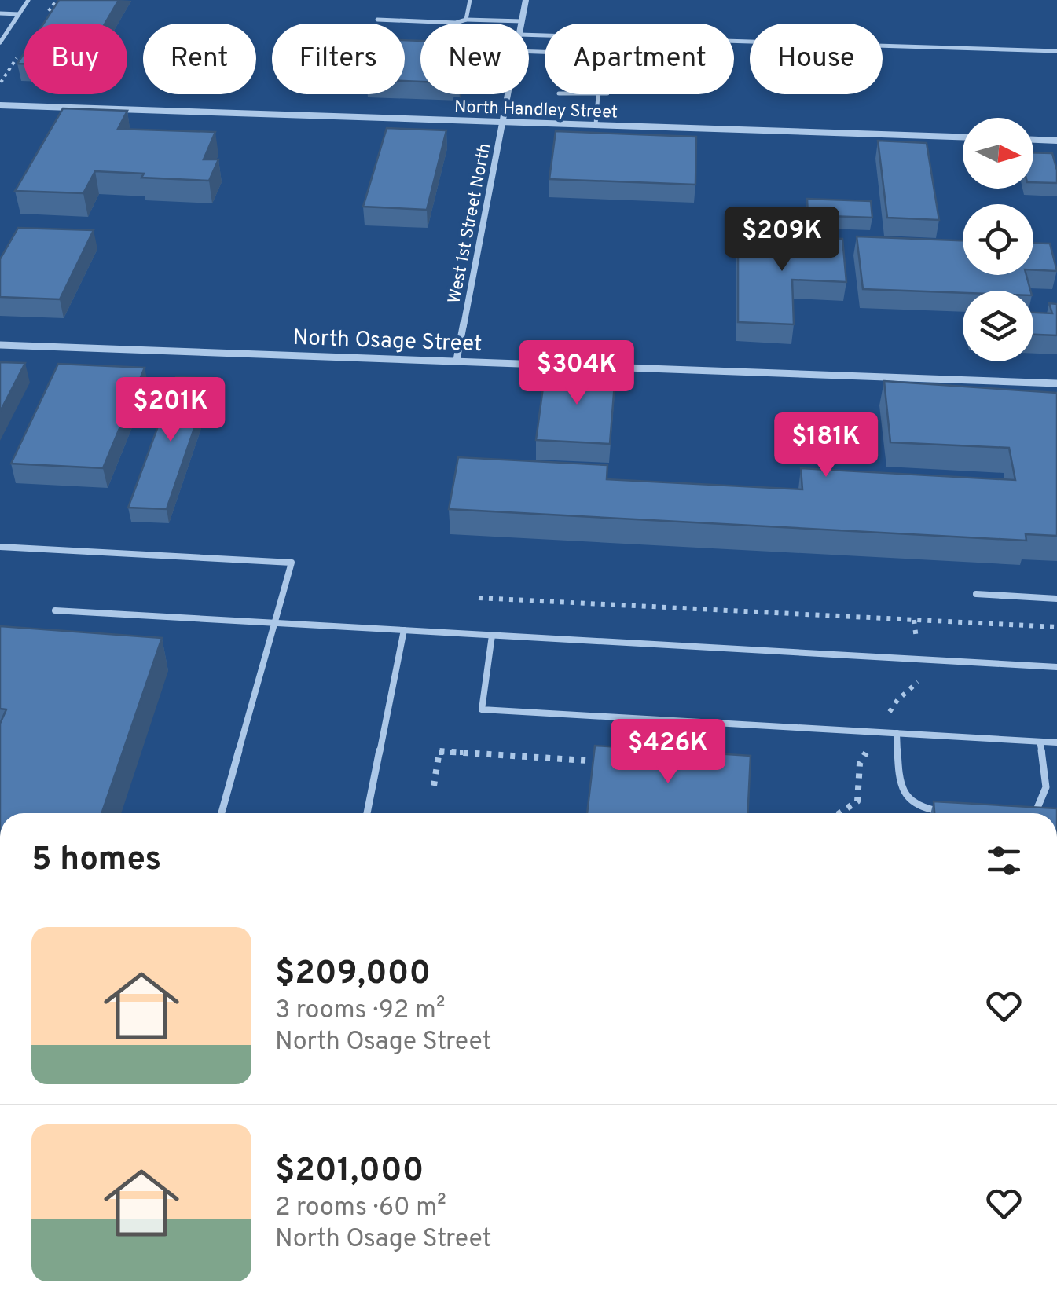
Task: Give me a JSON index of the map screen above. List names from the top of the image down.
{
  "streets": {
    "street": ["North Handley Street", "West 1st Street North", "North Osage Street"]
  },
  "crossings": [
    ["North Handley Street", "West 1st Street North"],
    ["West 1st Street North", "North Osage Street"]
  ],
  "north": "right",
  "page": {
    "chip": [
      "Buy",
      "Rent",
      "Filters",
      "New",
      "Apartment",
      "House"
    ],
    "price": [
      "$209K",
      "$304K",
      "$201K",
      "$181K",
      "$426K"
    ],
    "heading": "5 homes",
    "list": [
      {
        "name": "$209,000",
        "note": "3 rooms · 92 m² · North Osage Street"
      },
      {
        "name": "$201,000",
        "note": "2 rooms · 60 m² · North Osage Street"
      }
    ]
  }
}
